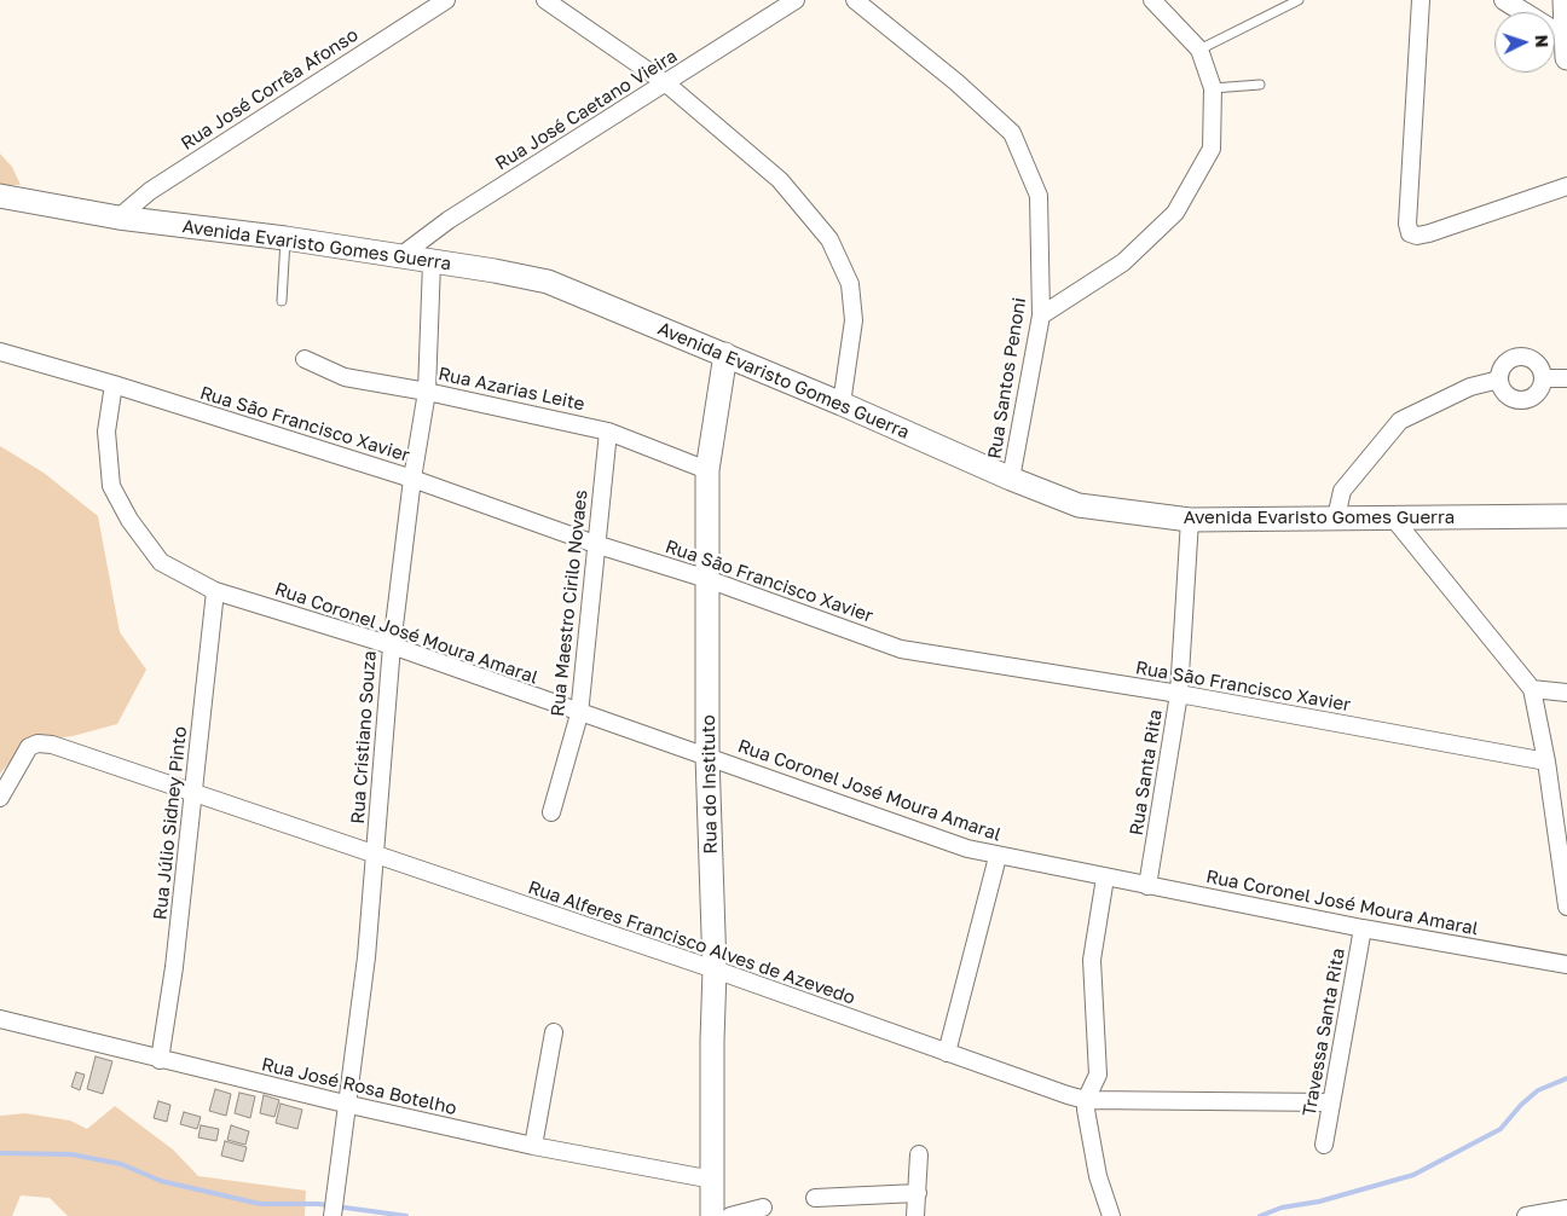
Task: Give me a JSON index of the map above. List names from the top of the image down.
{
  "streets": {
    "main road": ["Avenida Evaristo Gomes Guerra", "Rua do Instituto"],
    "street": [
      "Rua José Corrêa Afonso",
      "Rua José Caetano Vieira",
      "Rua Santos Penoni",
      "Rua Azarias Leite",
      "Rua São Francisco Xavier",
      "Rua Maestro Cirilo Novaes",
      "Rua Coronel José Moura Amaral",
      "Rua Cristiano Souza",
      "Rua Santa Rita",
      "Rua Júlio Sidney Pinto",
      "Rua Alferes Francisco Alves de Azevedo",
      "Travessa Santa Rita",
      "Rua José Rosa Botelho"
    ]
  },
  "crossings": [
    ["Rua José Corrêa Afonso", "Avenida Evaristo Gomes Guerra"],
    ["Rua José Caetano Vieira", "Avenida Evaristo Gomes Guerra"],
    ["Avenida Evaristo Gomes Guerra", "Rua Santos Penoni"],
    ["Avenida Evaristo Gomes Guerra", "Rua Cristiano Souza"],
    ["Avenida Evaristo Gomes Guerra", "Rua Santa Rita"],
    ["Avenida Evaristo Gomes Guerra", "Rua do Instituto"],
    ["Rua Azarias Leite", "Rua Maestro Cirilo Novaes"],
    ["Rua Azarias Leite", "Rua Cristiano Souza"],
    ["Rua Azarias Leite", "Rua do Instituto"],
    ["Rua São Francisco Xavier", "Rua Maestro Cirilo Novaes"],
    ["Rua São Francisco Xavier", "Rua Coronel José Moura Amaral"],
    ["Rua São Francisco Xavier", "Rua Cristiano Souza"],
    ["Rua São Francisco Xavier", "Rua Santa Rita"],
    ["Rua São Francisco Xavier", "Rua do Instituto"],
    ["Rua Maestro Cirilo Novaes", "Rua Coronel José Moura Amaral"],
    ["Rua Coronel José Moura Amaral", "Rua Cristiano Souza"],
    ["Rua Coronel José Moura Amaral", "Rua Santa Rita"],
    ["Rua Coronel José Moura Amaral", "Rua do Instituto"],
    ["Rua Coronel José Moura Amaral", "Rua Júlio Sidney Pinto"],
    ["Rua Coronel José Moura Amaral", "Travessa Santa Rita"],
    ["Rua Cristiano Souza", "Rua Alferes Francisco Alves de Azevedo"],
    ["Rua Cristiano Souza", "Rua José Rosa Botelho"],
    ["Rua do Instituto", "Rua Alferes Francisco Alves de Azevedo"],
    ["Rua do Instituto", "Rua José Rosa Botelho"],
    ["Rua Júlio Sidney Pinto", "Rua Alferes Francisco Alves de Azevedo"],
    ["Rua Júlio Sidney Pinto", "Rua José Rosa Botelho"],
    ["Rua Alferes Francisco Alves de Azevedo", "Travessa Santa Rita"]
  ],
  "north": "right"
}
